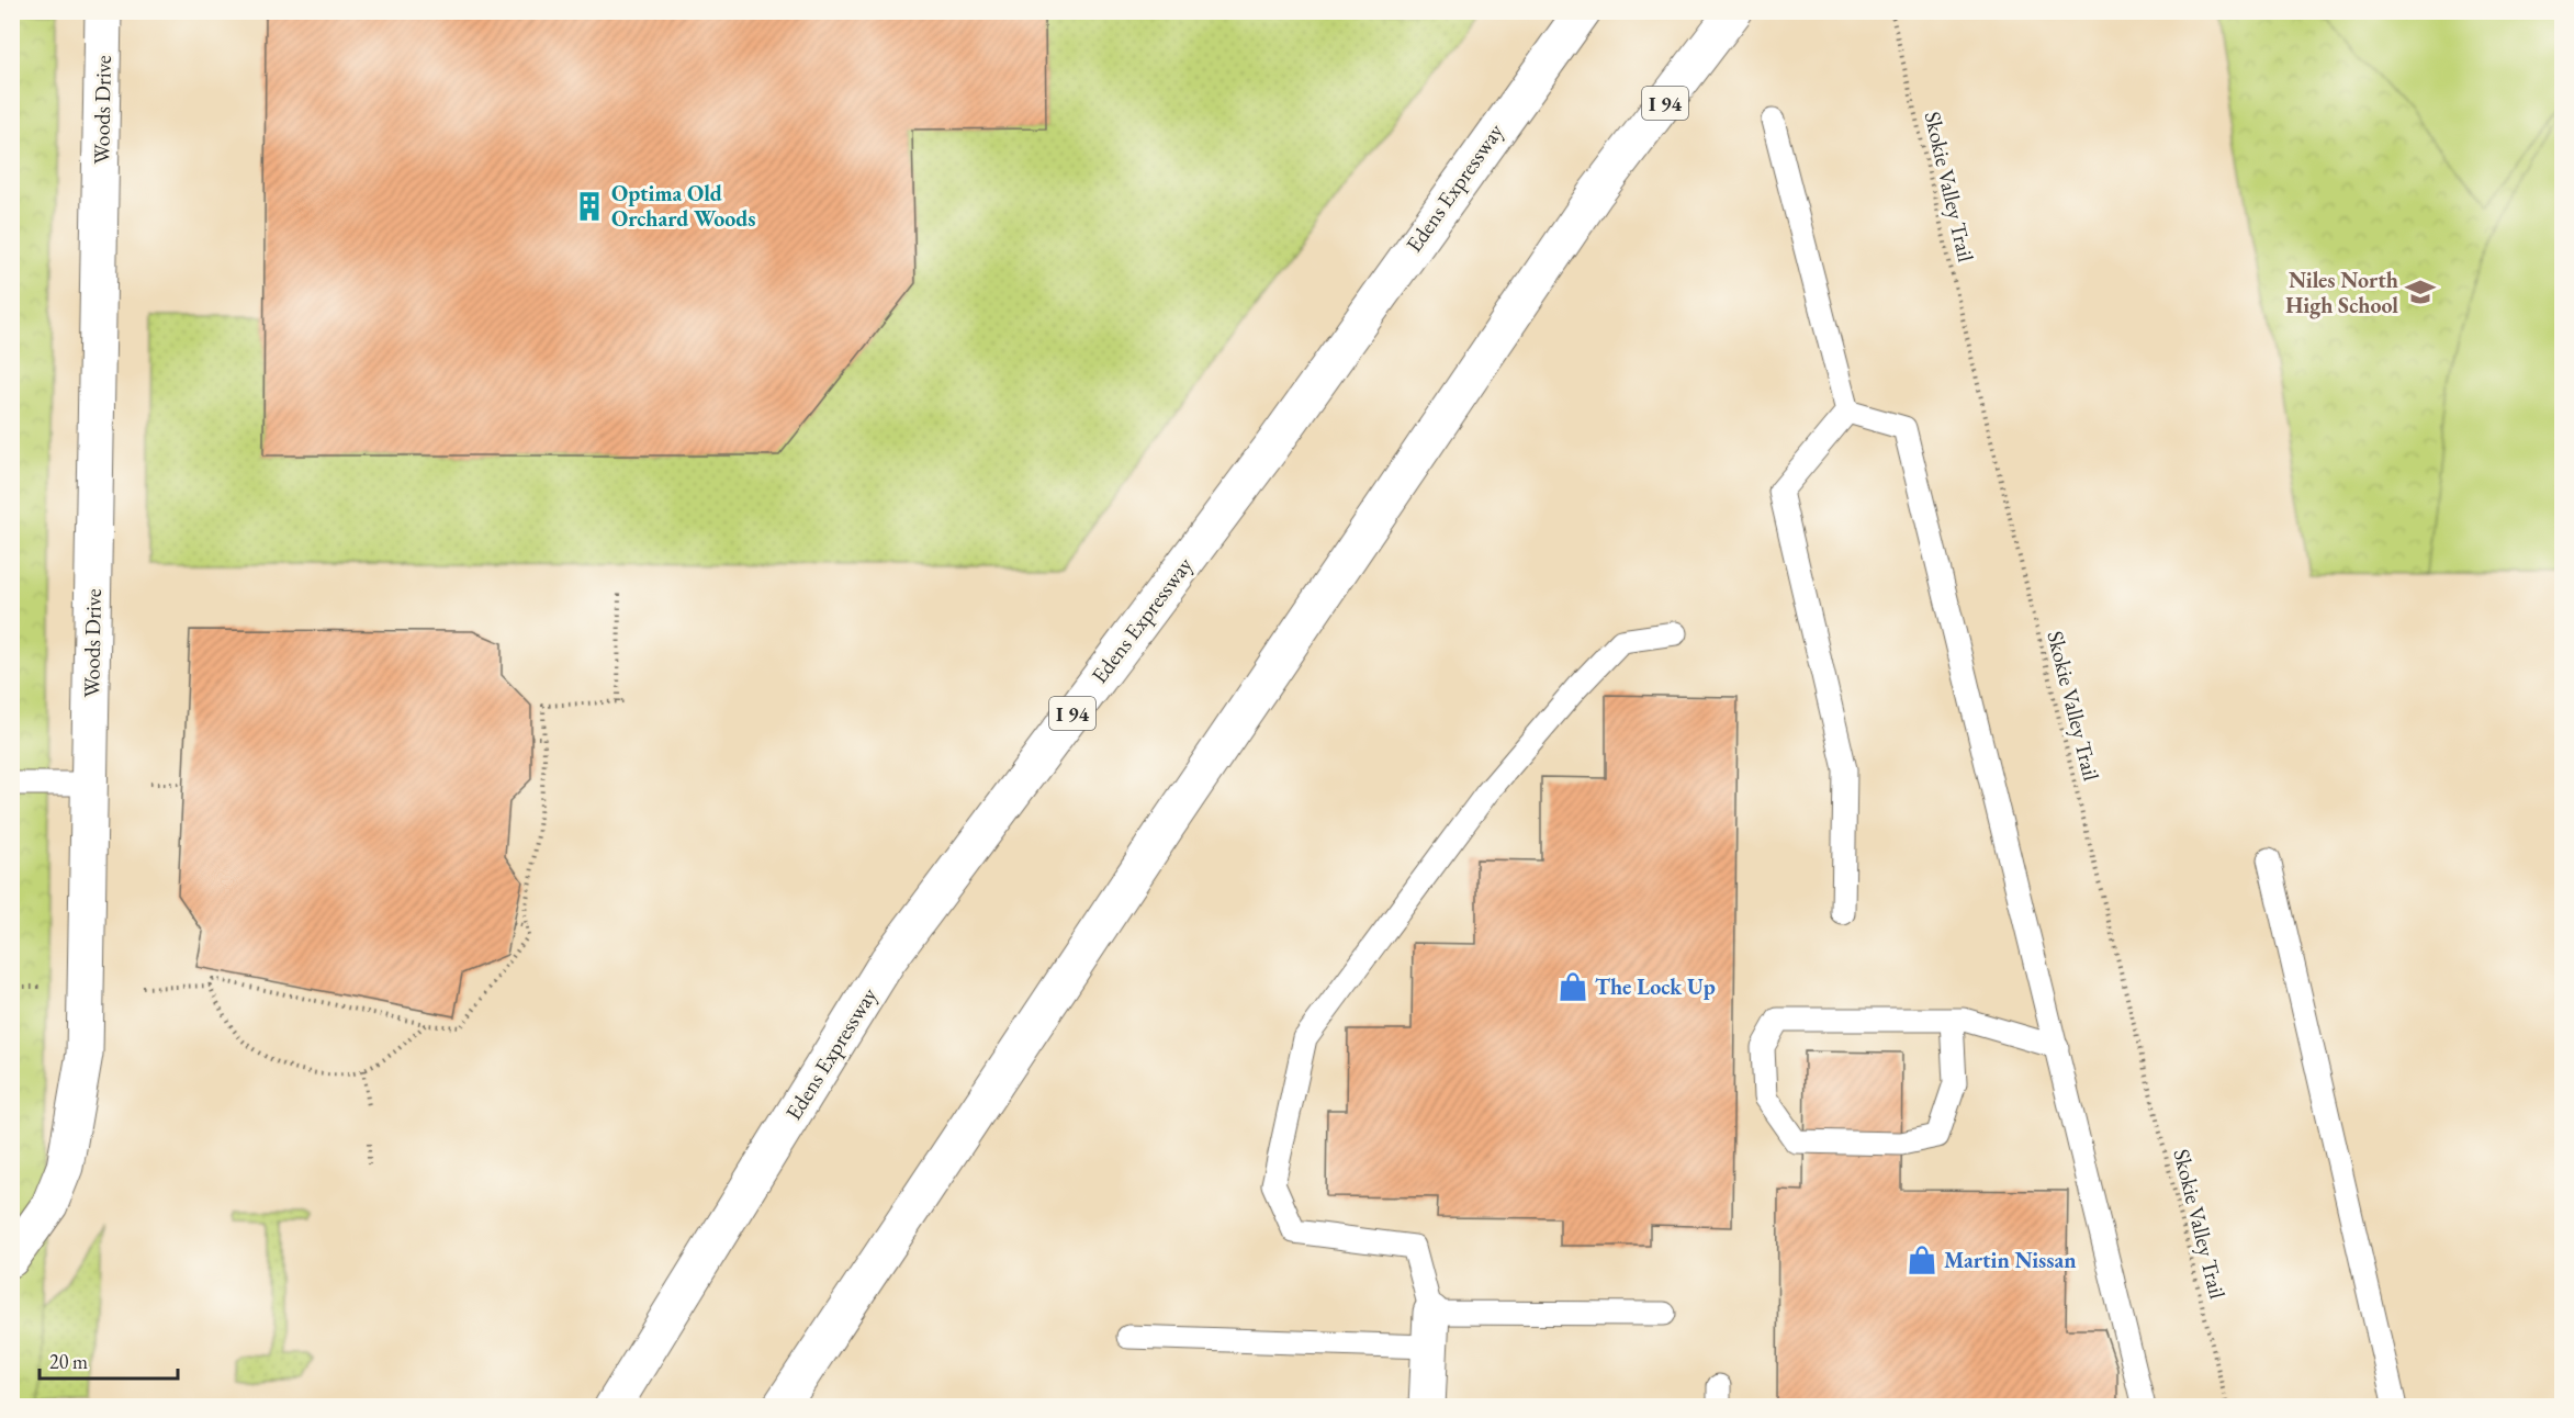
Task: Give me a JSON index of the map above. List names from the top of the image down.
{
  "streets": {
    "main road": ["I 94", "Woods Drive", "Edens Expressway"],
    "path": ["Skokie Valley Trail"]
  },
  "places": {
    "building": ["Optima Old Orchard Woods"],
    "school or university": ["Niles North High School"],
    "shop": ["The Lock Up", "Martin Nissan"]
  },
  "scale_bar": "20 m"
}
